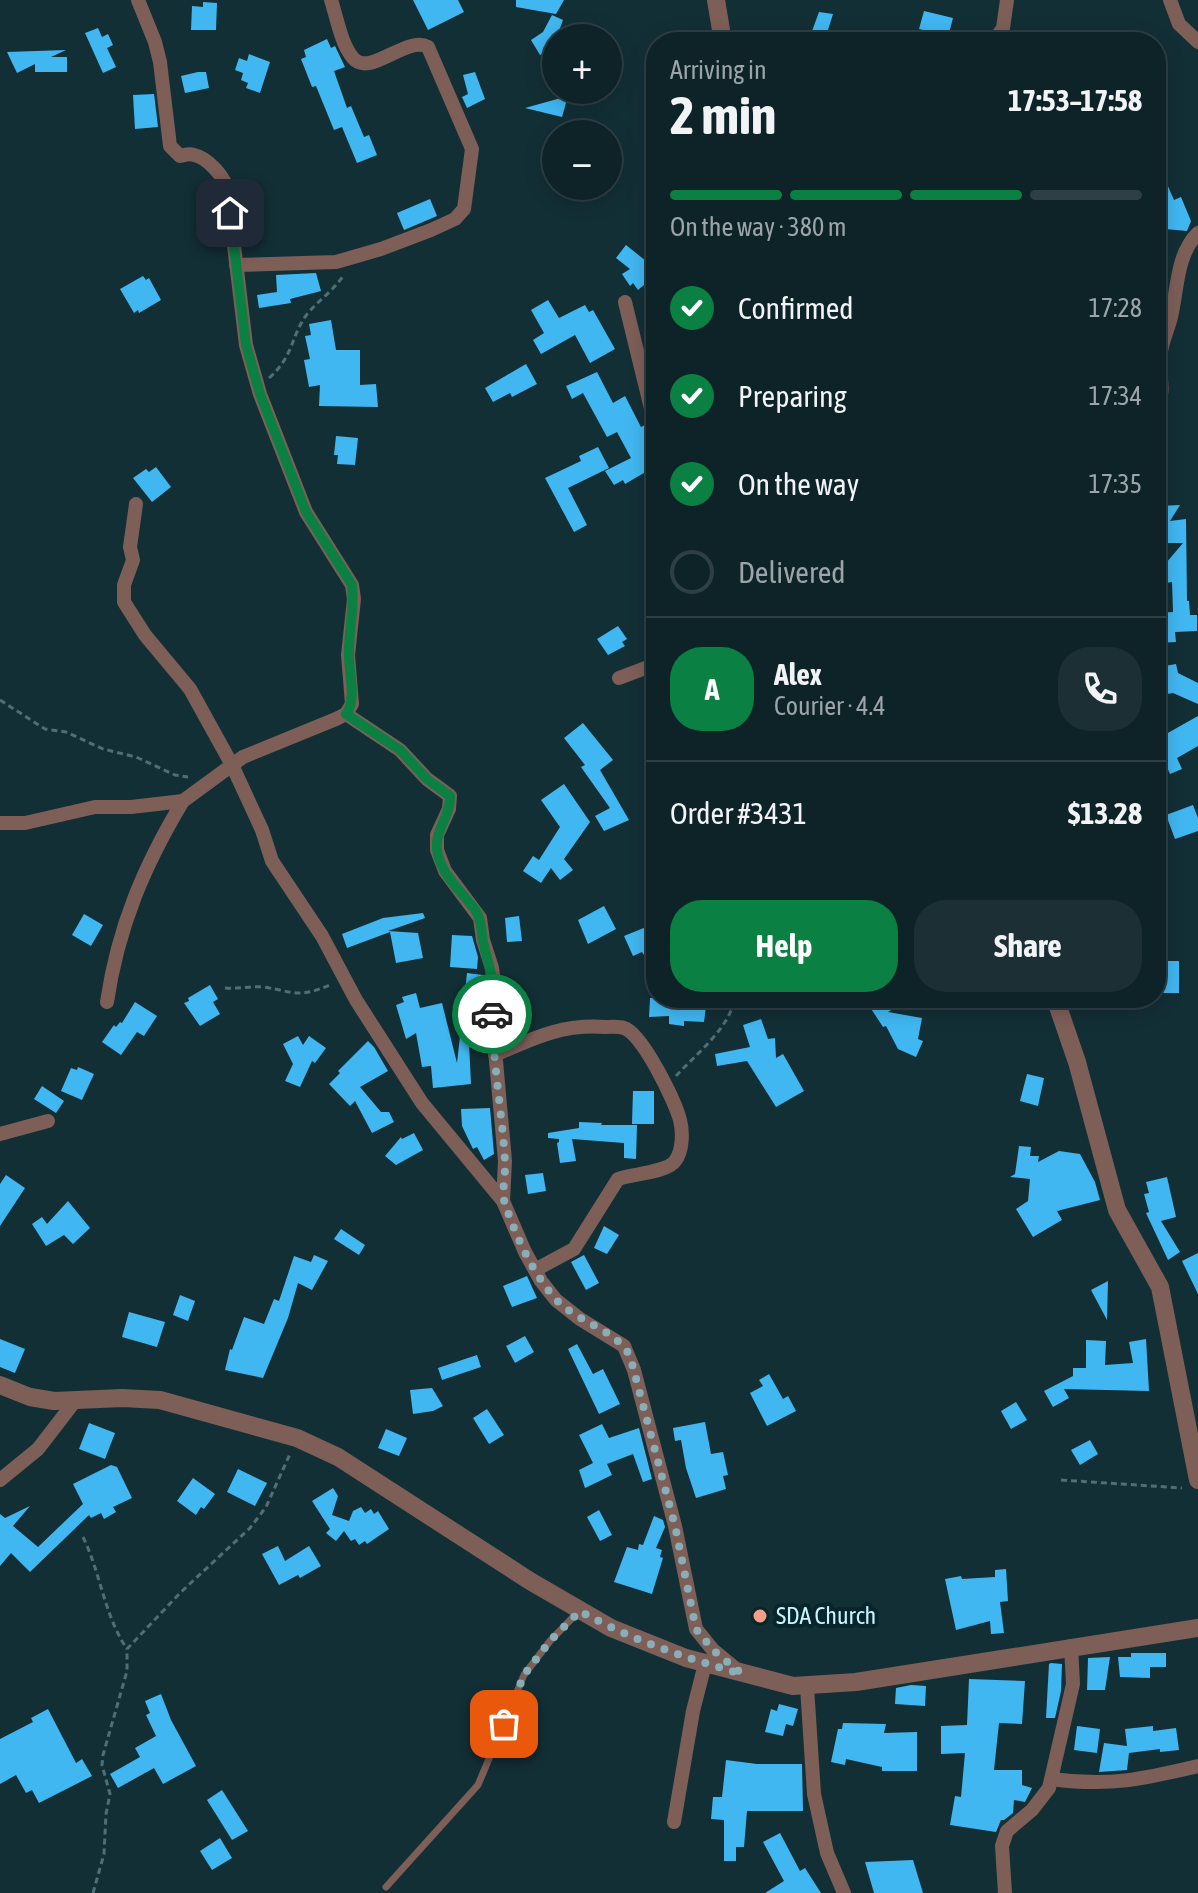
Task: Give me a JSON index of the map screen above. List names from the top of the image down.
{
  "places": ["SDA Church"],
  "page": {
    "map_buttons": ["+", "−"],
    "heading": ["2 min", "Arriving in", "17:53–17:58"],
    "panel": [
      "Alex",
      "Courier · 4.4",
      "Order #3431",
      "$13.28"
    ],
    "bar": "On the way · 380 m",
    "list": [
      ["Confirmed", "17:28"],
      ["Preparing", "17:34"],
      ["On the way", "17:35"],
      "Delivered"
    ],
    "round": "A",
    "buttons": ["Help", "Share"]
  }
}
